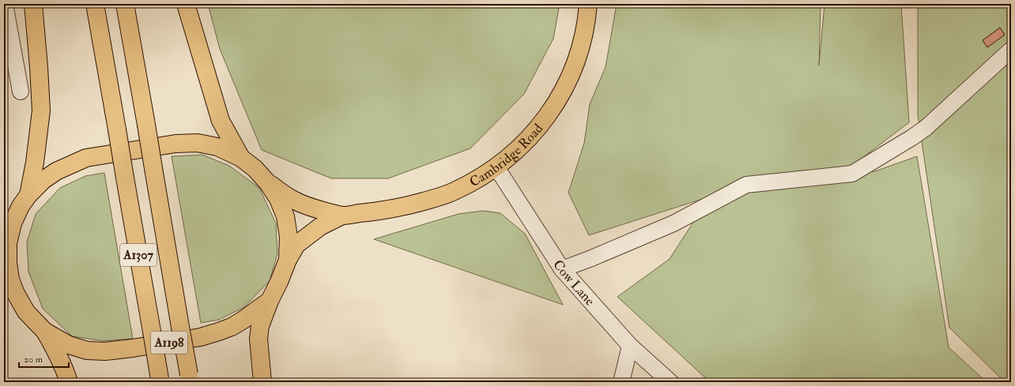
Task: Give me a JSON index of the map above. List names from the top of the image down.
{
  "streets": {
    "main road": ["Cambridge Road", "A1307", "A1198"],
    "street": ["Cow Lane"]
  },
  "crossings": [
    ["Cambridge Road", "Cow Lane"],
    ["Cambridge Road", "A1198"]
  ],
  "scale_bar": "20 m"
}
